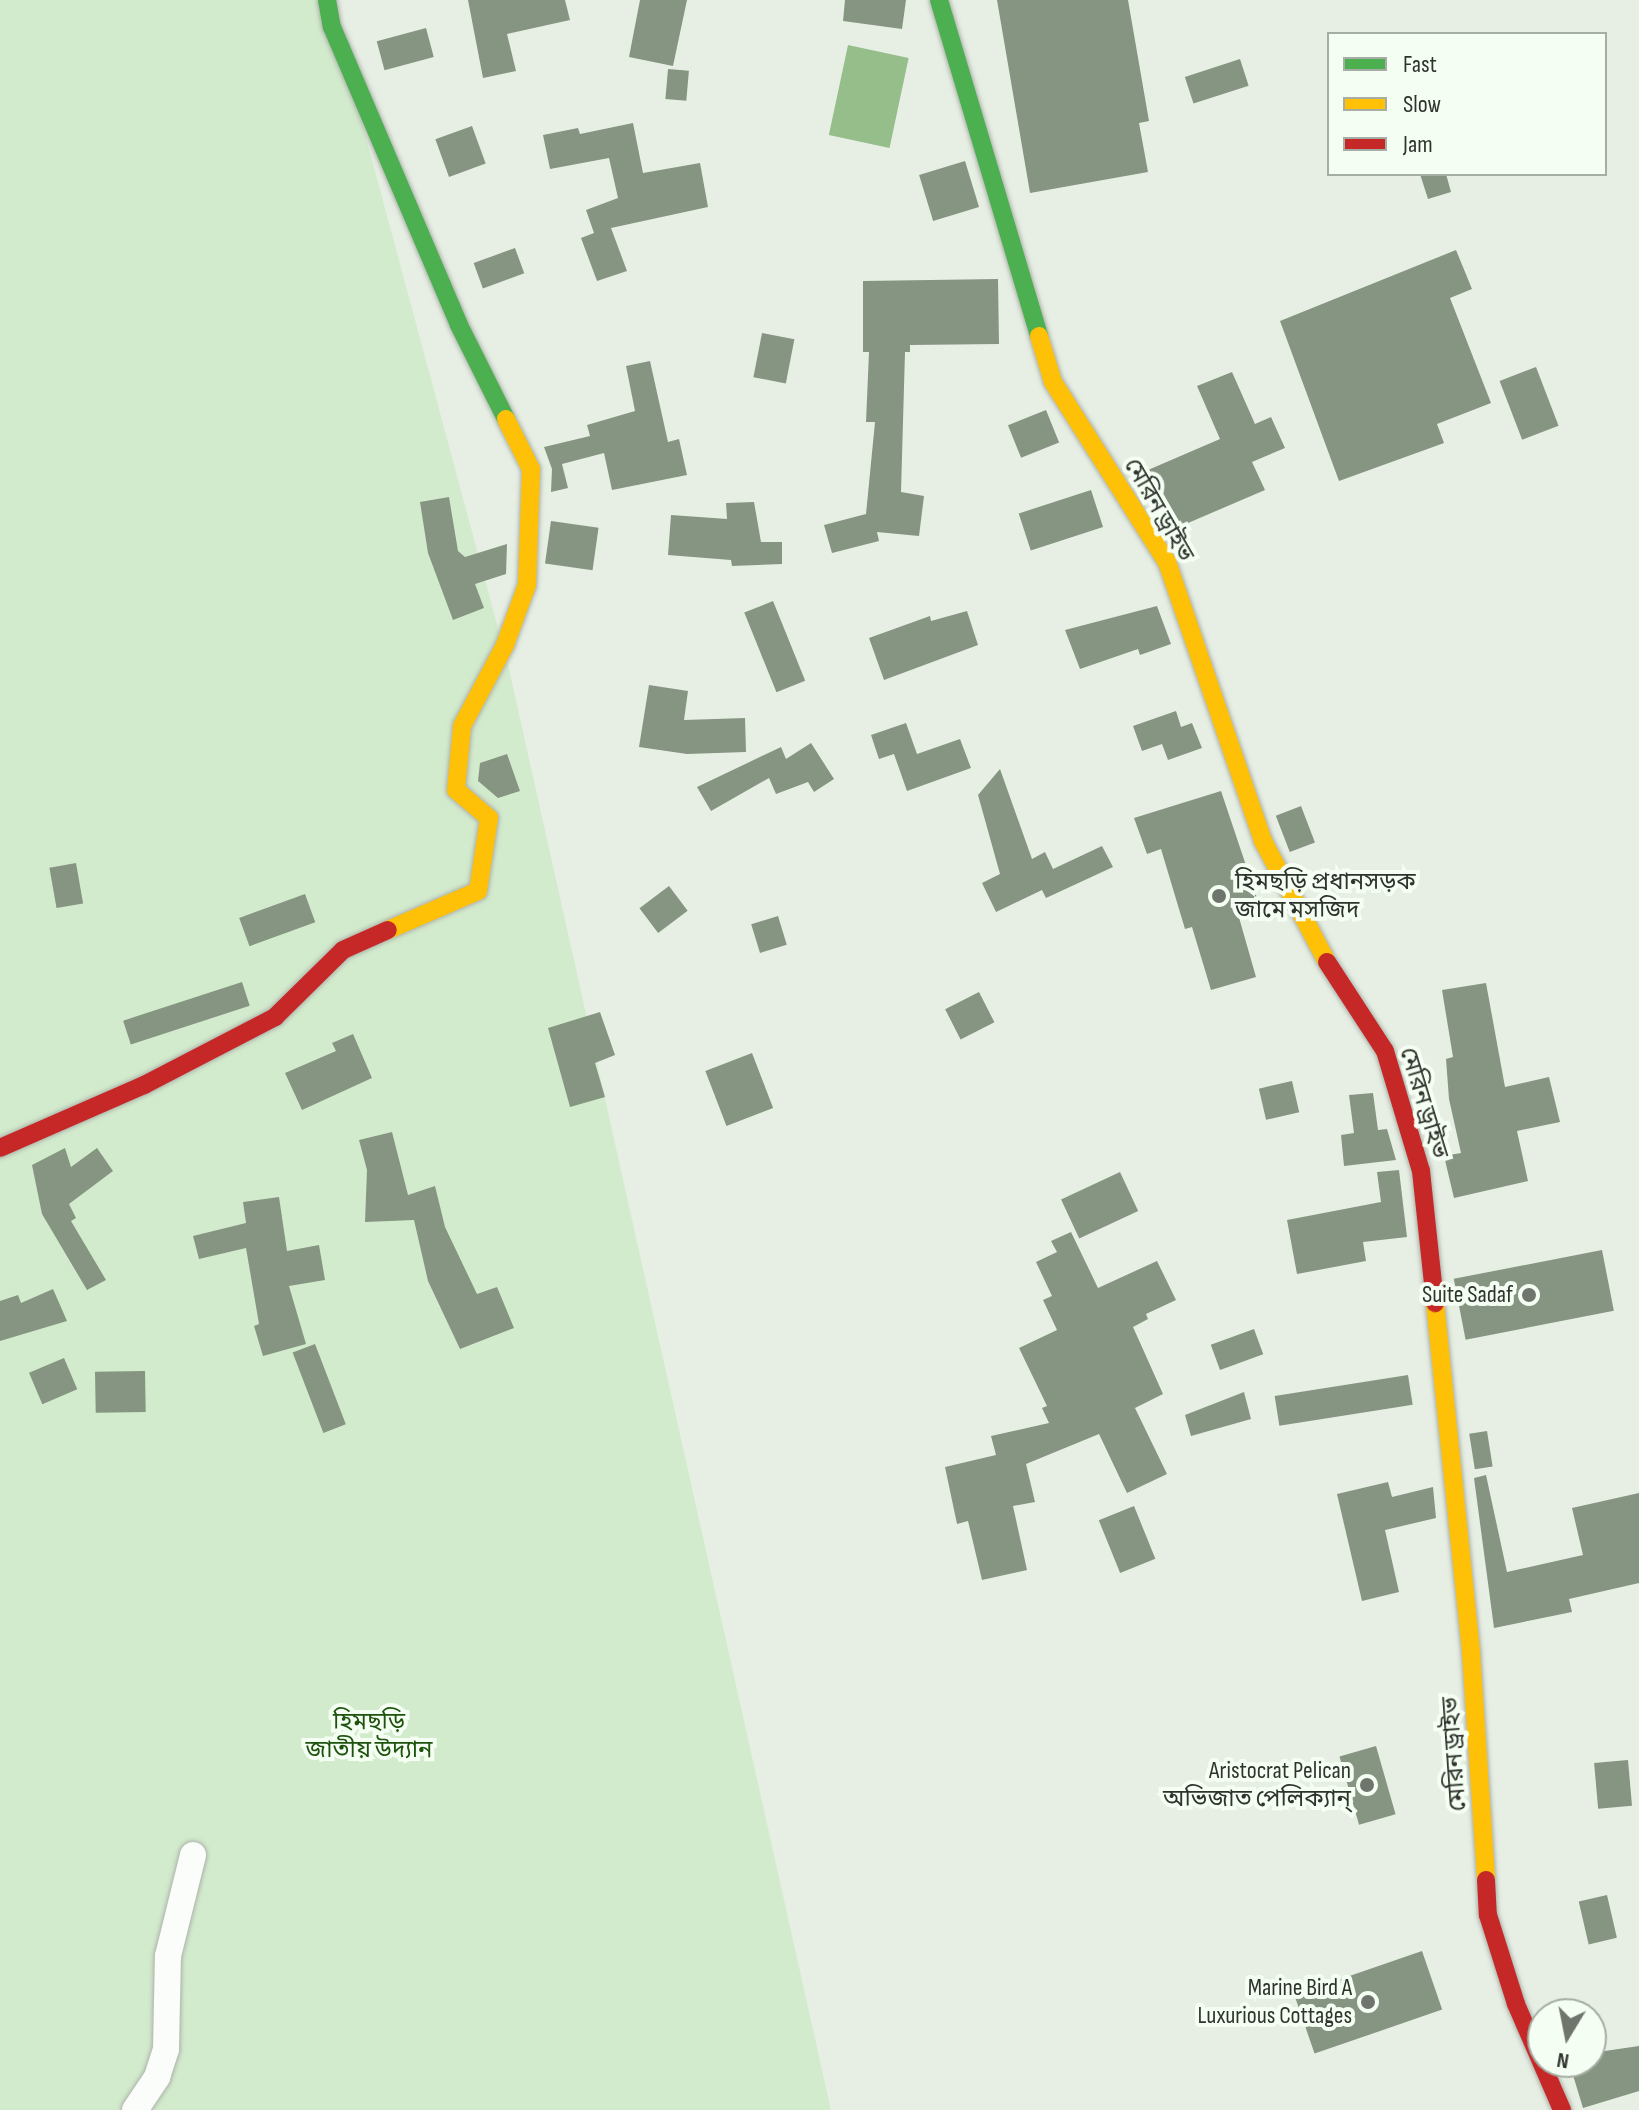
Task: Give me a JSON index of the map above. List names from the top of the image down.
{
  "streets": {
    "main road": ["মেরিন ড্রাইভ"]
  },
  "parks": ["হিমছড়ি জাতীয় উদ্যান"],
  "places": [
    "হিমছড়ি প্রধানসড়ক জামে মসজিদ",
    "Suite Sadaf",
    "Aristocrat Pelican অভিজাত পেলিক্যান্",
    "Marine Bird A Luxurious Cottages"
  ],
  "legend": ["Fast", "Slow", "Jam"],
  "north": "bottom"
}
